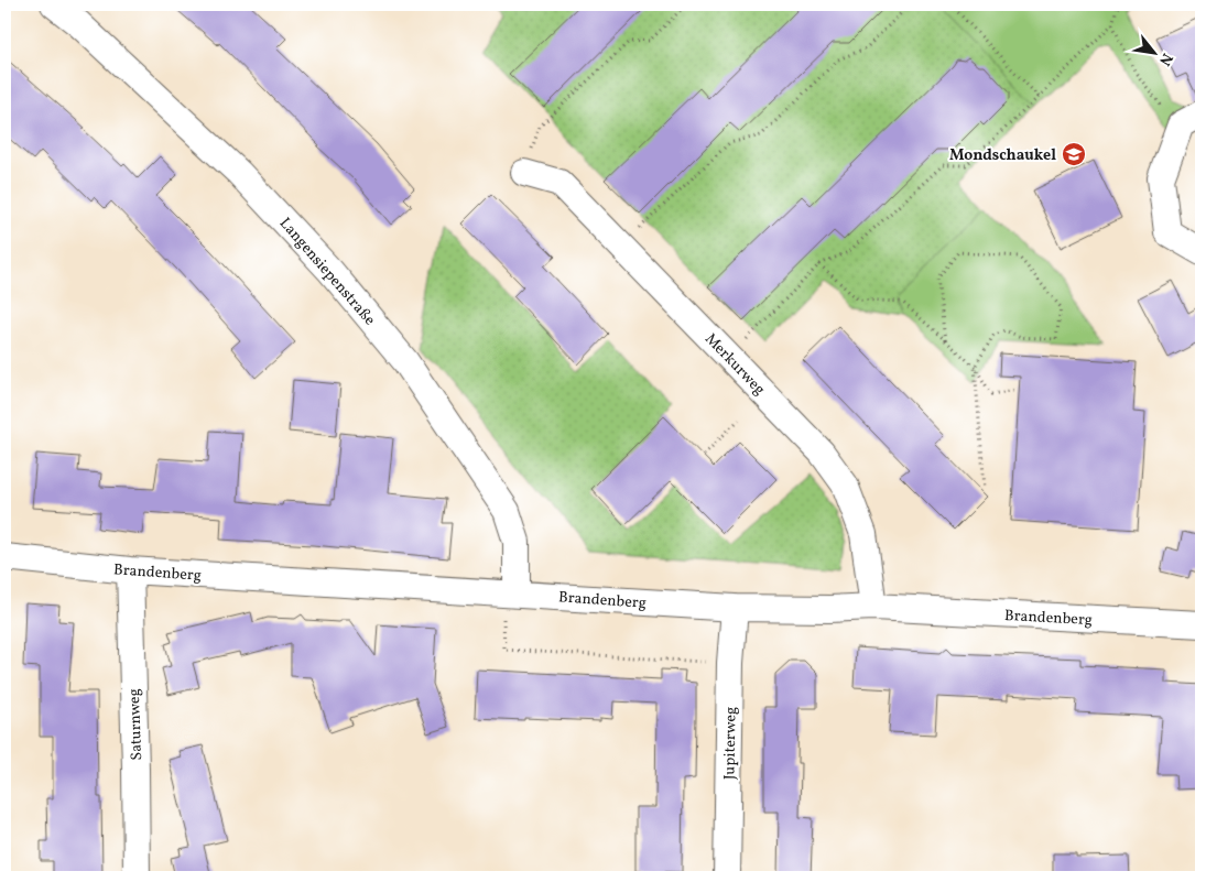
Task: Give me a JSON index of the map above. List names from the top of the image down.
{
  "streets": {
    "street": [
      "Langensiepenstraße",
      "Merkurweg",
      "Brandenberg",
      "Saturnweg",
      "Jupiterweg"
    ]
  },
  "crossings": [
    ["Langensiepenstraße", "Brandenberg"],
    ["Merkurweg", "Brandenberg"],
    ["Brandenberg", "Saturnweg"],
    ["Brandenberg", "Jupiterweg"]
  ],
  "places": {
    "school or university": ["Mondschaukel"]
  },
  "north": "bottom right"
}
